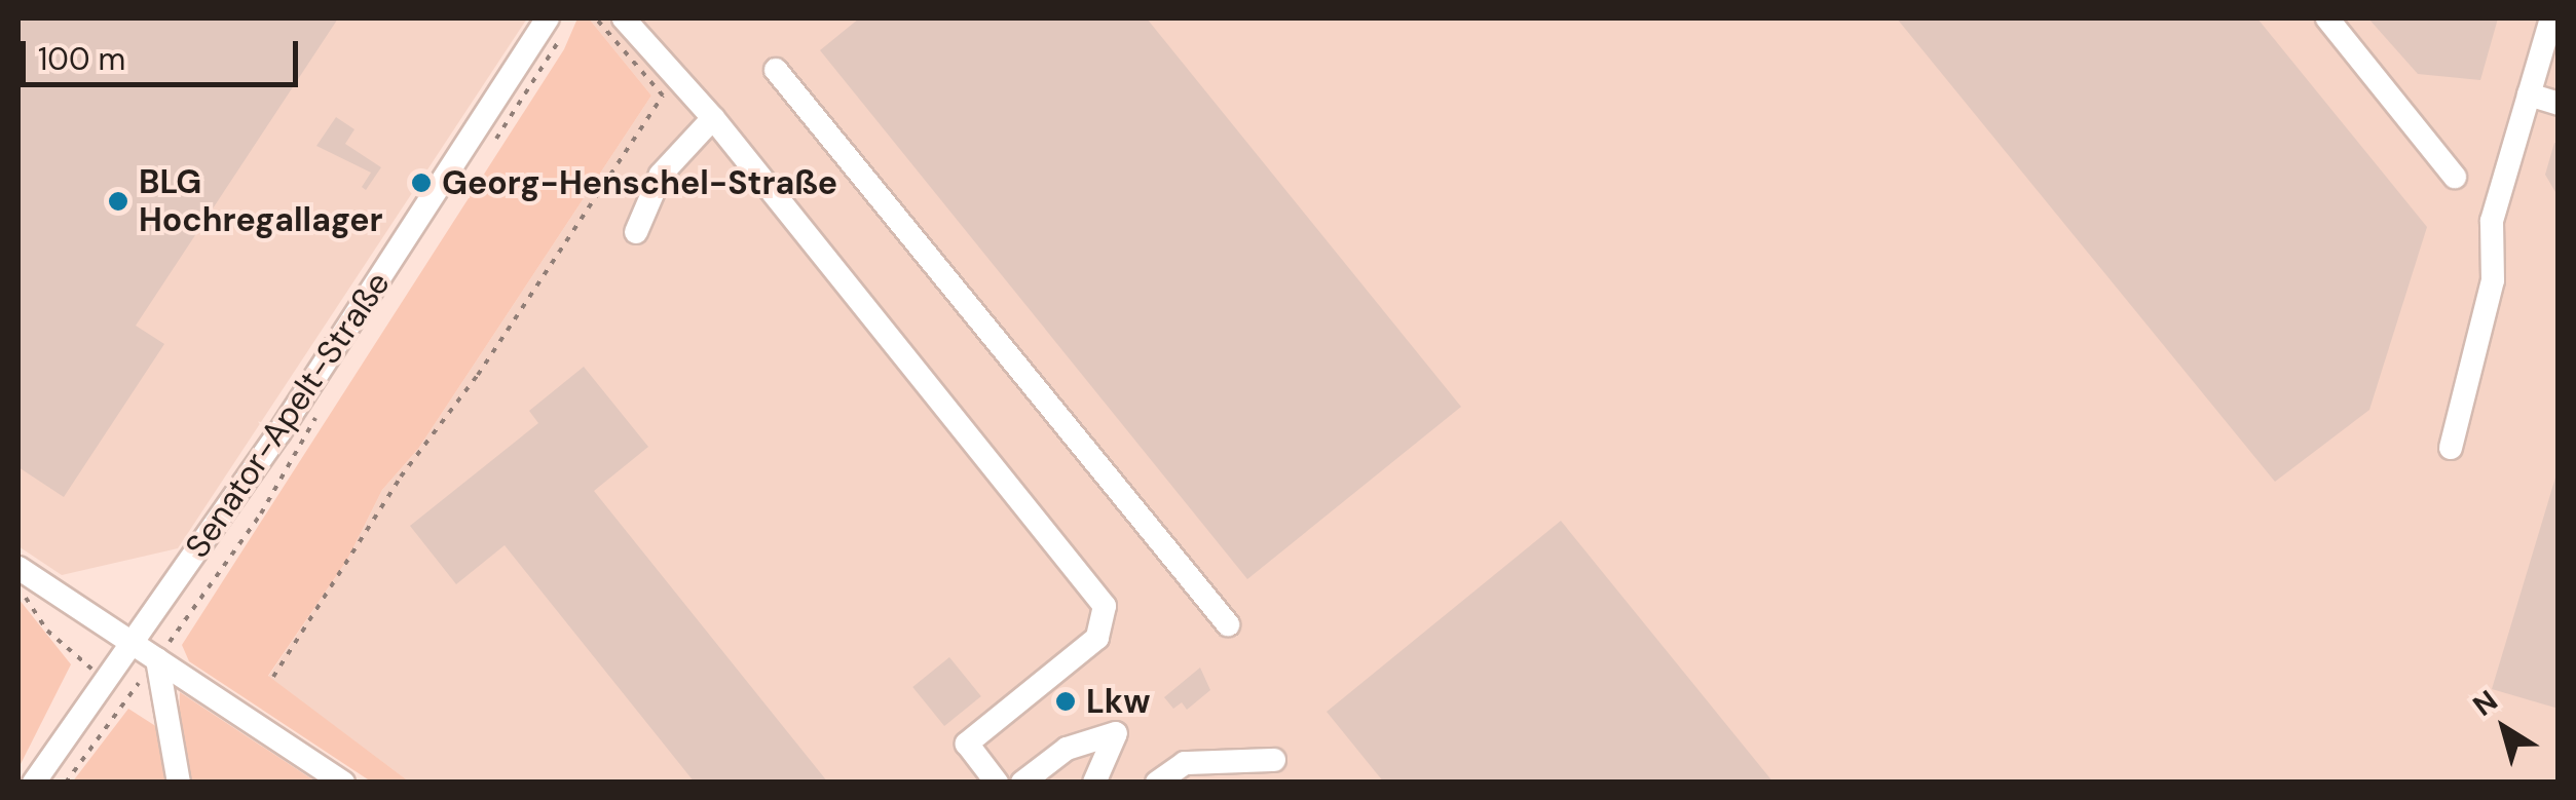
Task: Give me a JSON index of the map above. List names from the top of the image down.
{
  "streets": {
    "street": ["Senator-Apelt-Straße"]
  },
  "places": ["Georg-Henschel-Straße", "BLG Hochregallager", "Lkw"],
  "scale_bar": "100 m",
  "north": "top left"
}
